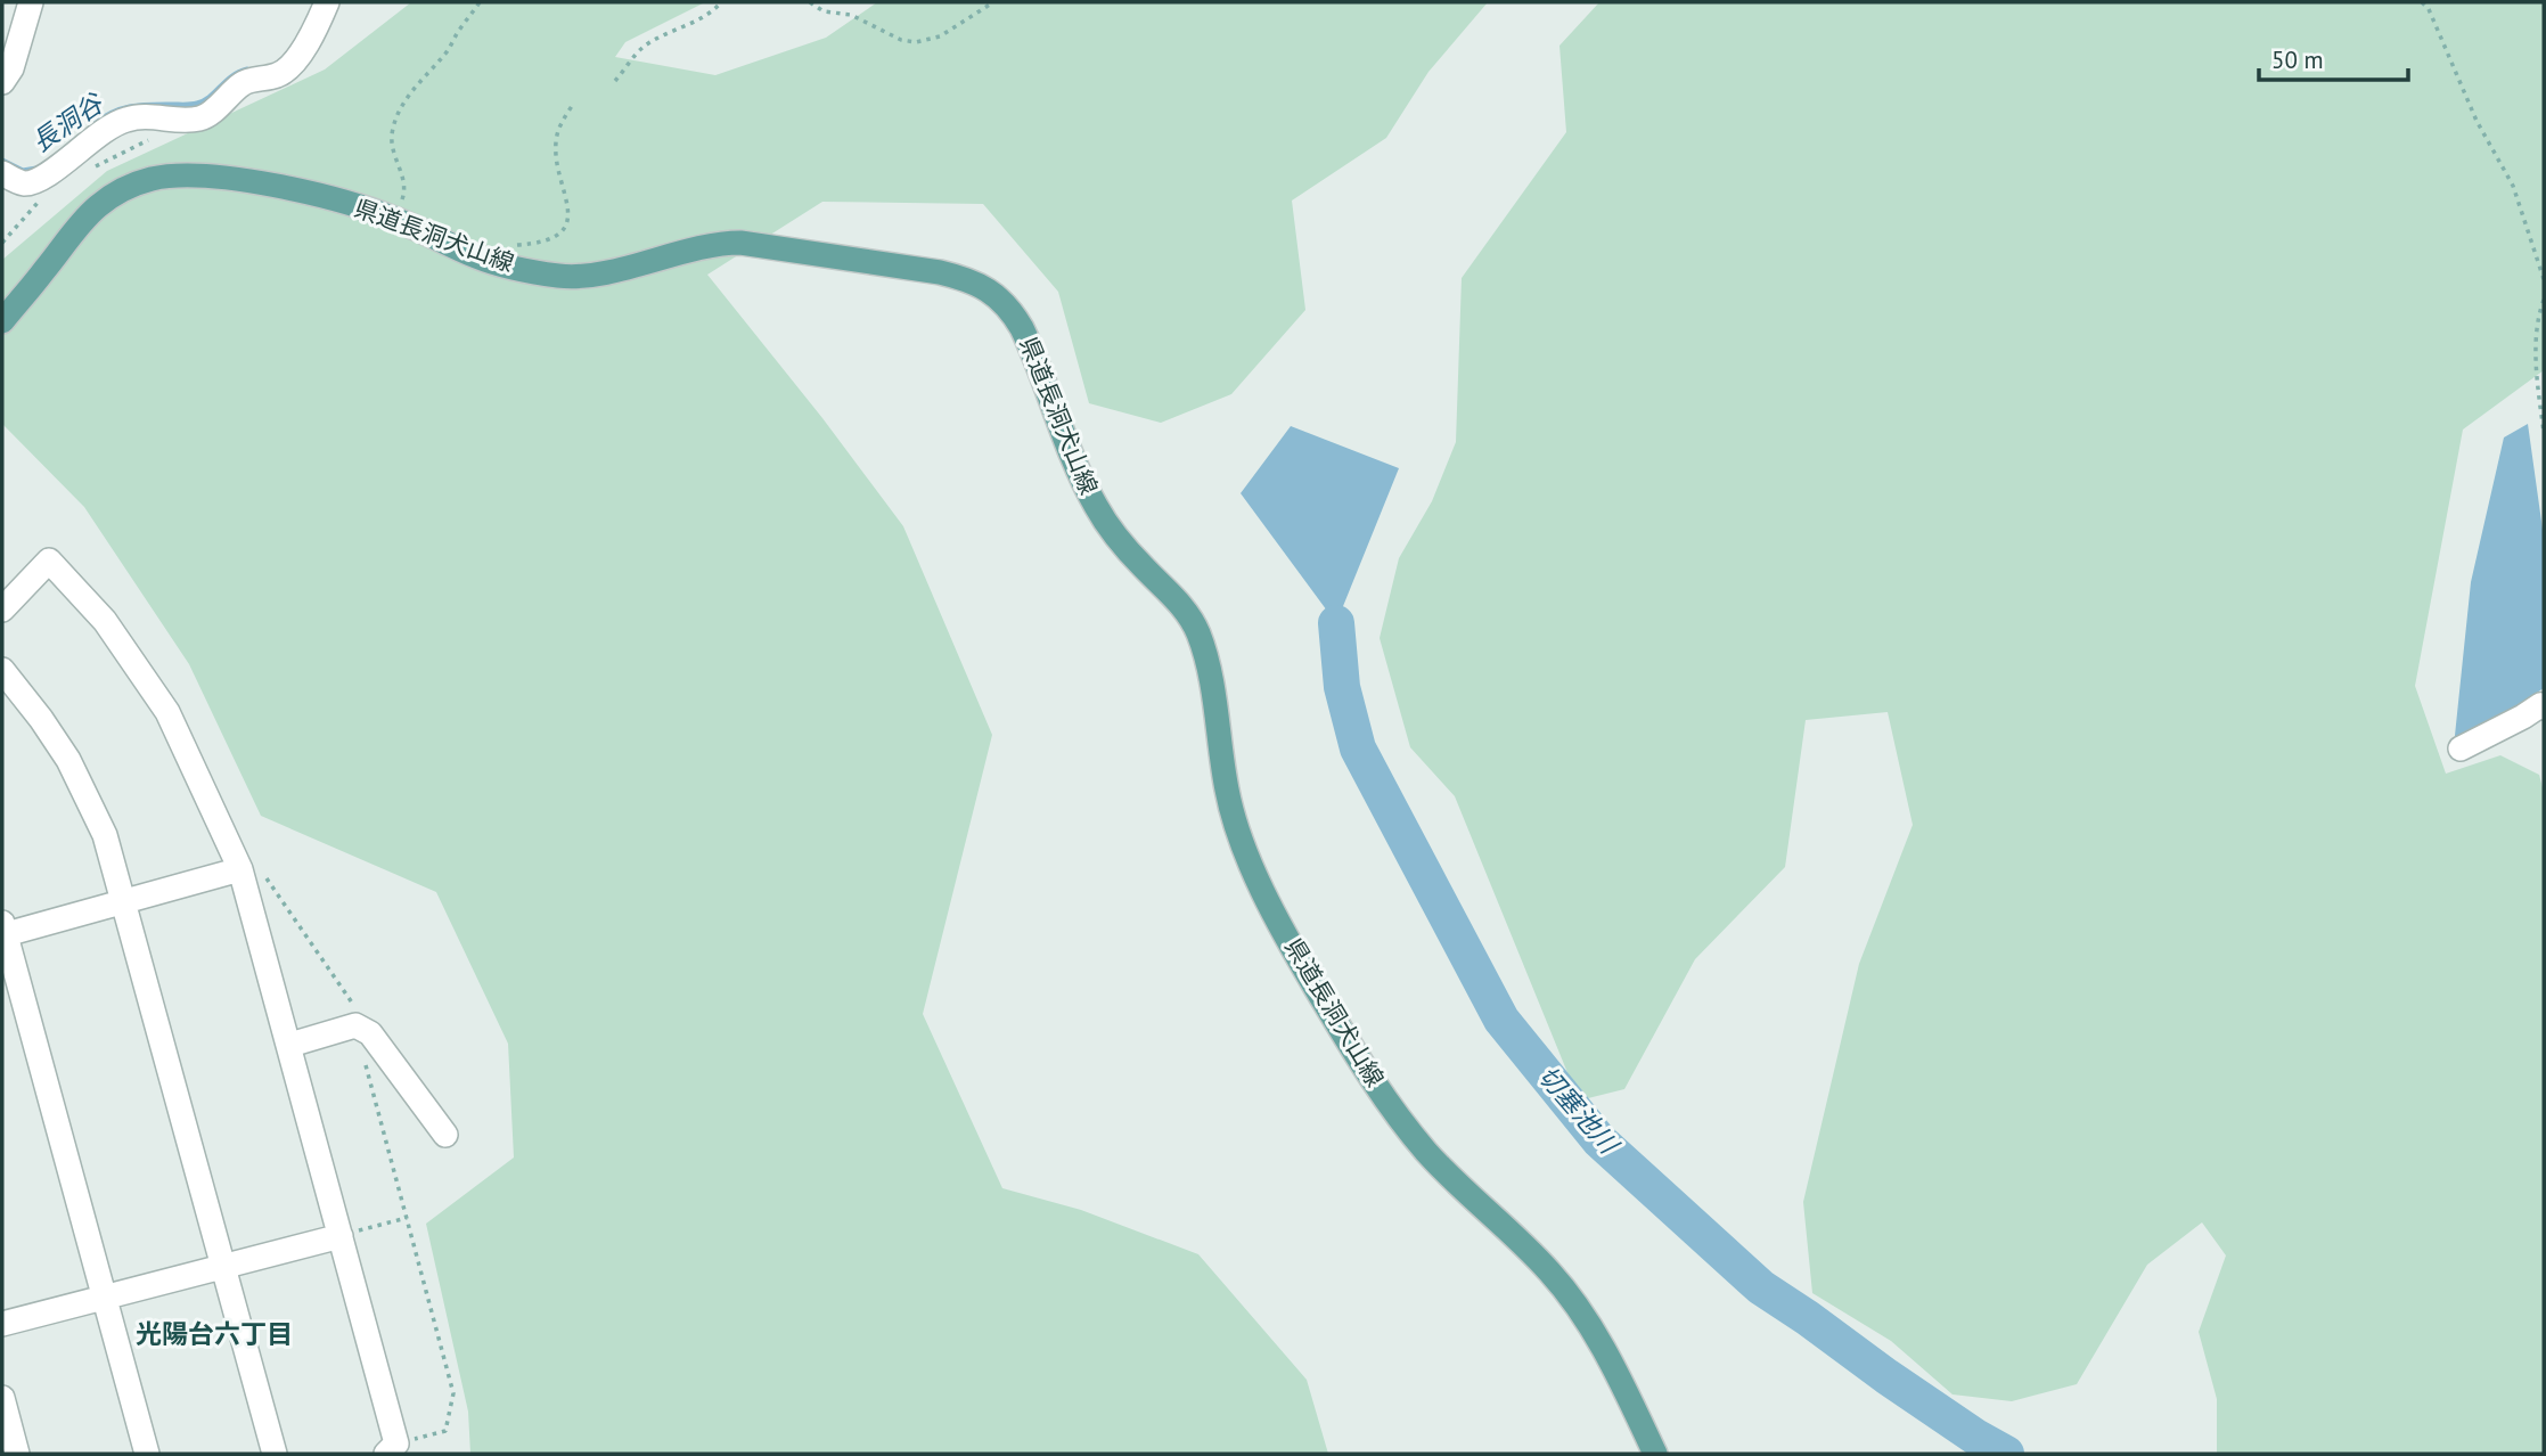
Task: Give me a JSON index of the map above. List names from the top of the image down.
{
  "streets": {
    "main road": ["県道長洞犬山線"]
  },
  "districts": ["光陽台六丁目"],
  "water": ["長洞谷", "切塞池川"],
  "scale_bar": "50 m"
}
